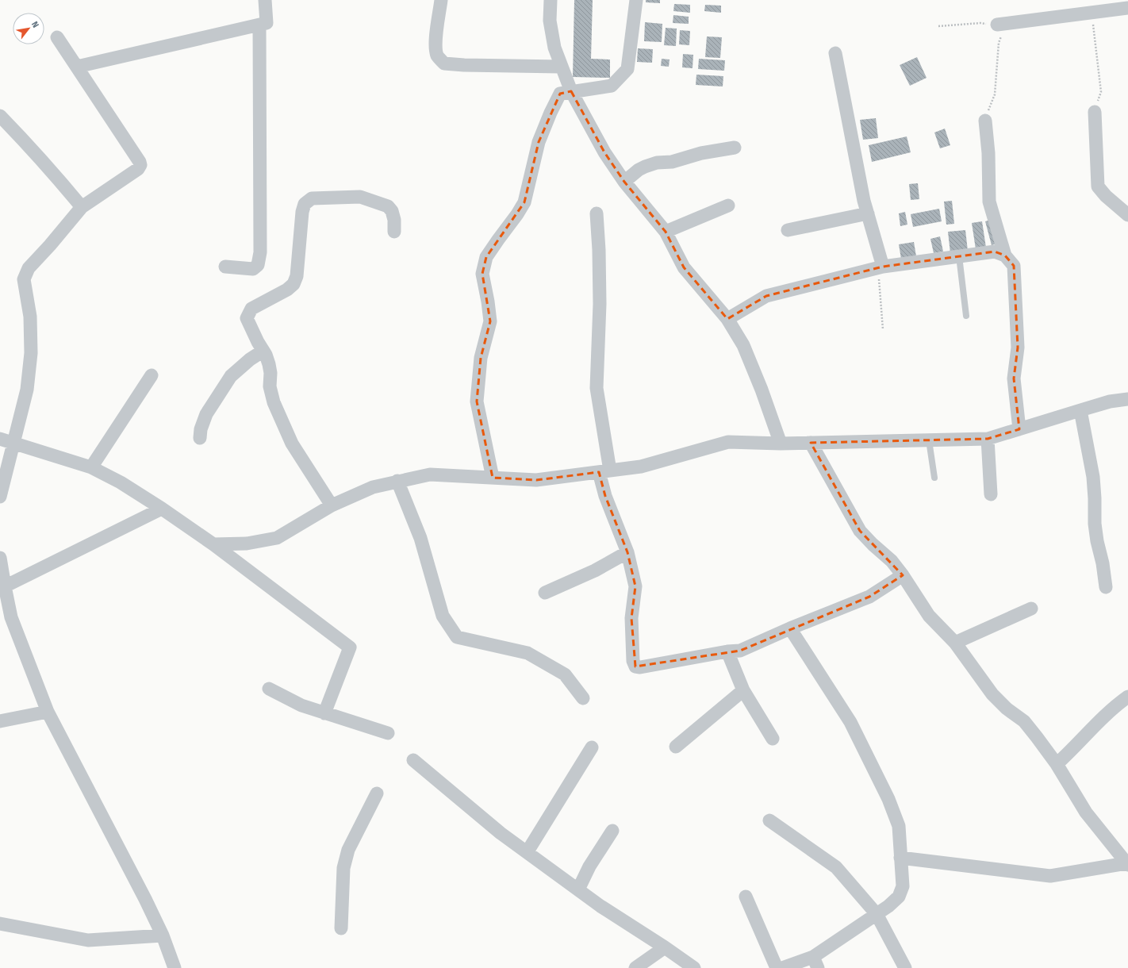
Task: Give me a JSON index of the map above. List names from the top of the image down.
{
  "north": "top right"
}
